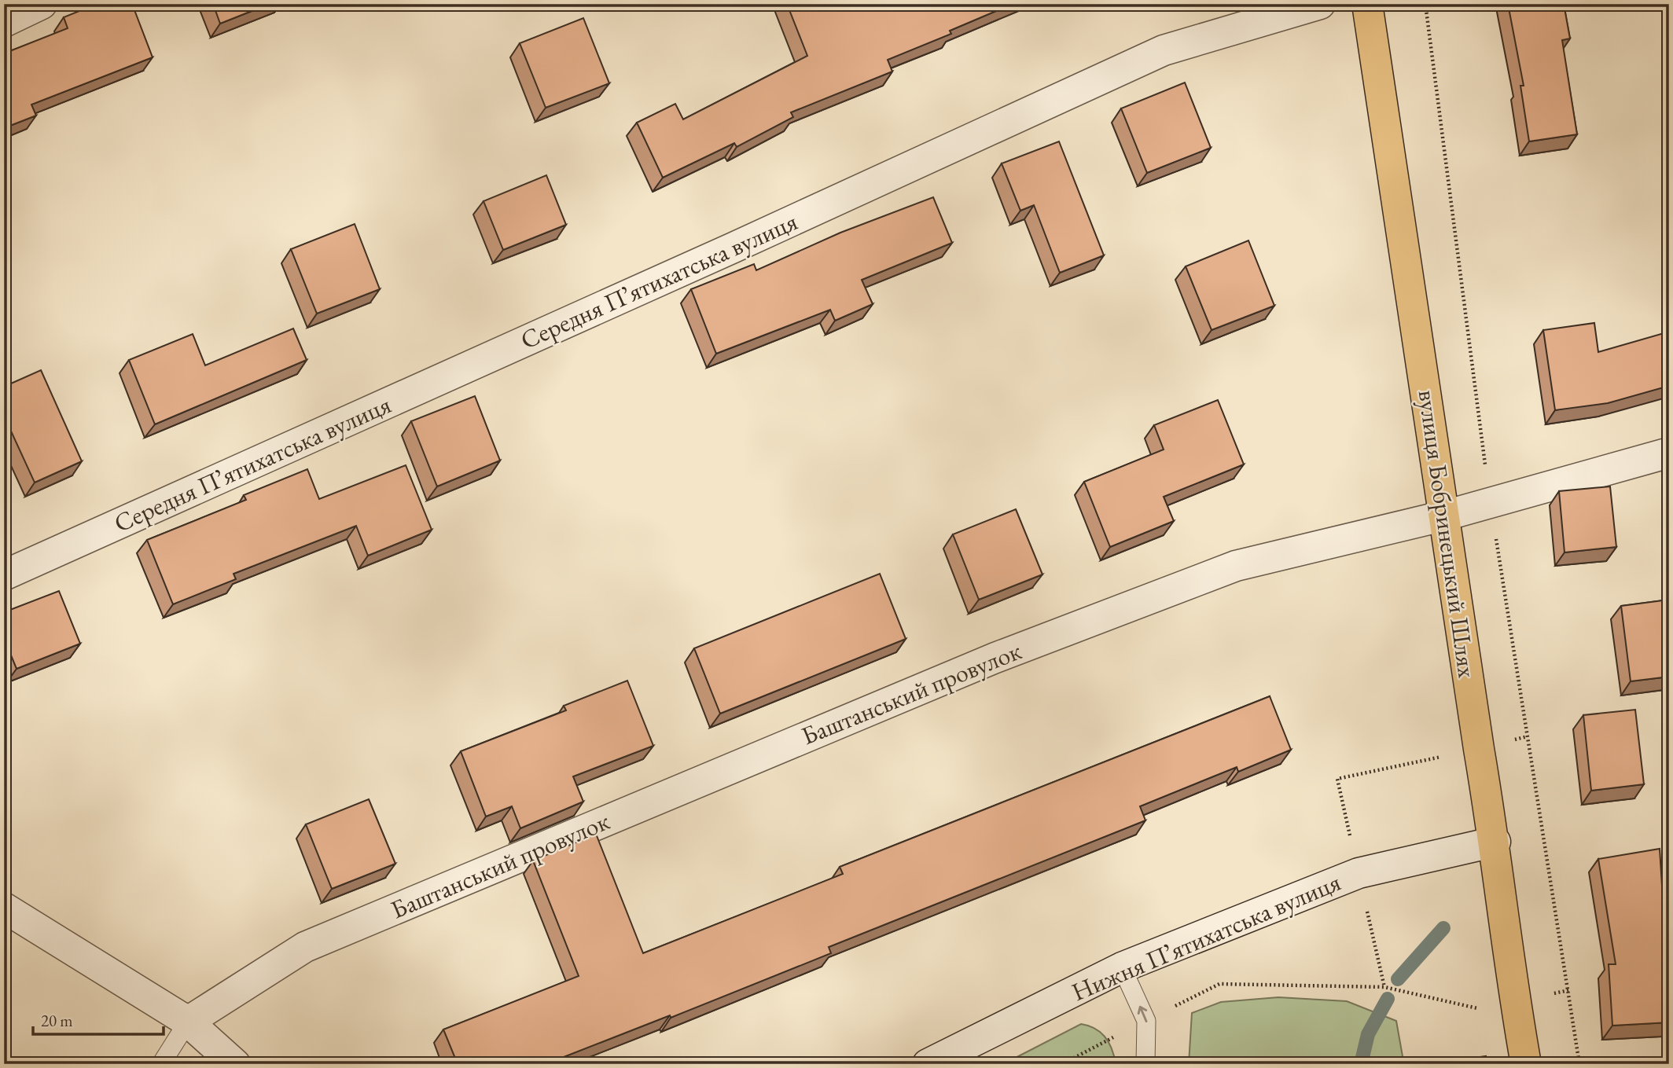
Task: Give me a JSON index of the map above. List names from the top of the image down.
{
  "streets": {
    "main road": ["вулиця Бобринецький Шлях"],
    "street": ["Середня Пʼятихатська вулиця", "Баштанський провулок", "Нижня Пʼятихатська вулиця"]
  },
  "crossings": [
    ["вулиця Бобринецький Шлях", "Баштанський провулок"],
    ["вулиця Бобринецький Шлях", "Нижня Пʼятихатська вулиця"]
  ],
  "scale_bar": "20 m"
}
